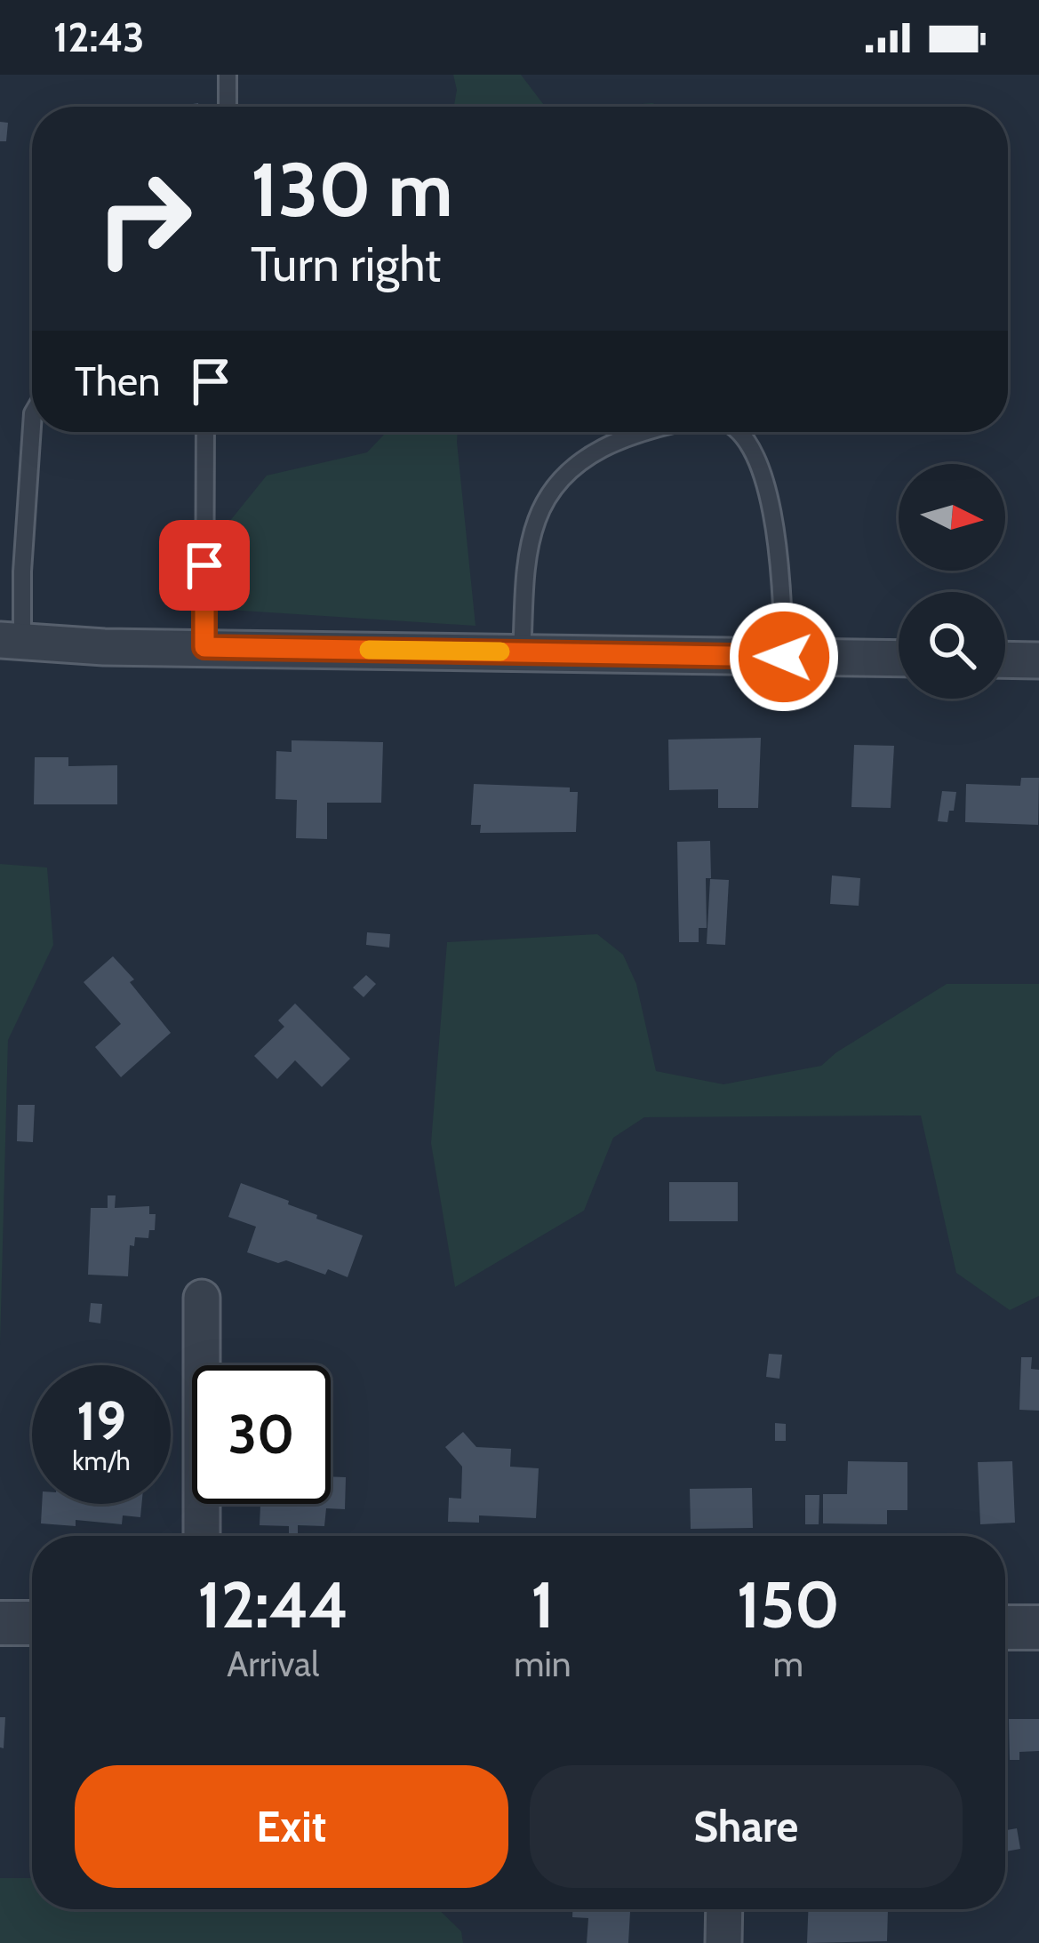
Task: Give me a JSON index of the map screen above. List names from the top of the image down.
{
  "north": "right",
  "page": {
    "status": "12:43",
    "turn": ["130 m", "Turn right"],
    "then": "Then",
    "speed": "19 km/h",
    "limit": "30",
    "eta": [
      "12:44",
      "Arrival",
      "1",
      "min",
      "150",
      "m"
    ],
    "buttons": ["Exit", "Share"]
  }
}
